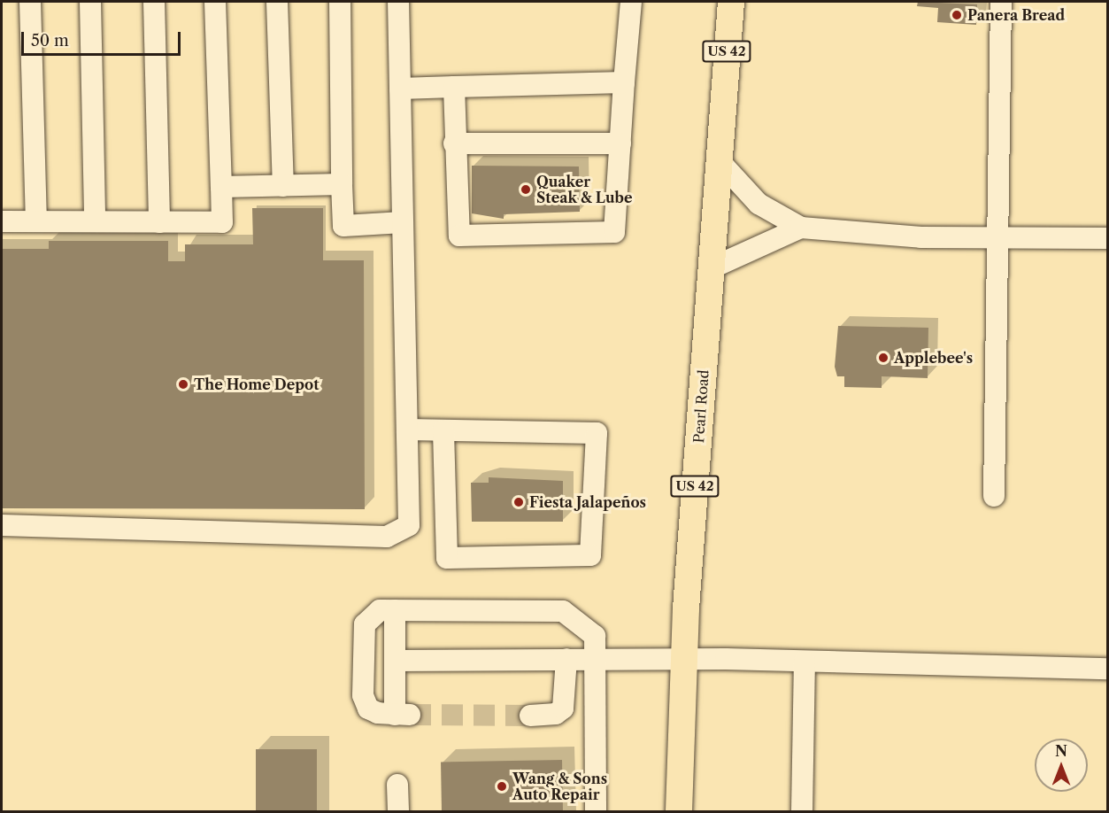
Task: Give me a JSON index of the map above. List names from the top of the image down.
{
  "streets": {
    "main road": ["US 42", "Pearl Road"]
  },
  "places": [
    "Panera Bread",
    "Quaker Steak & Lube",
    "Applebee's",
    "The Home Depot",
    "Fiesta Jalapeños",
    "Wang & Sons Auto Repair"
  ],
  "scale_bar": "50 m",
  "north": "top"
}
